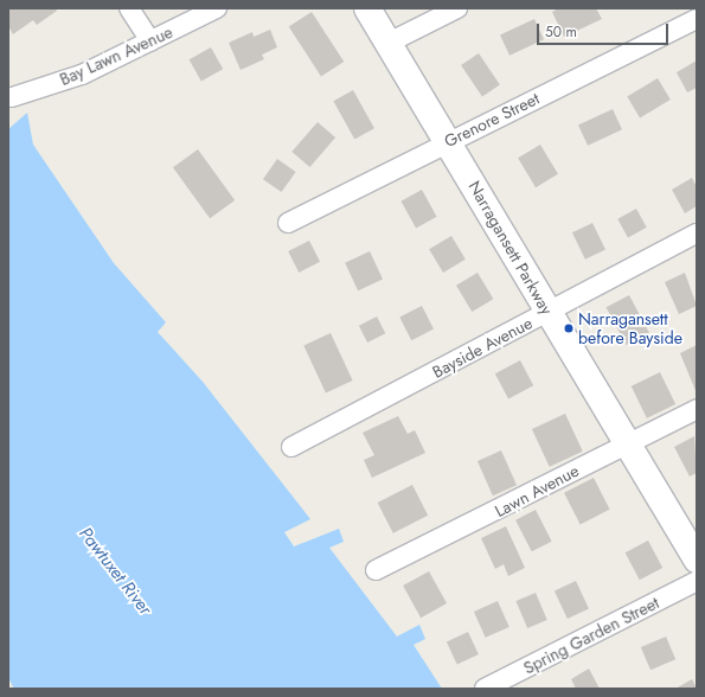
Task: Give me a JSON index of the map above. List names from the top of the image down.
{
  "streets": {
    "street": [
      "Bay Lawn Avenue",
      "Grenore Street",
      "Narragansett Parkway",
      "Bayside Avenue",
      "Lawn Avenue",
      "Spring Garden Street"
    ]
  },
  "crossings": [
    ["Grenore Street", "Narragansett Parkway"],
    ["Narragansett Parkway", "Bayside Avenue"],
    ["Narragansett Parkway", "Lawn Avenue"]
  ],
  "water": ["Pawtuxet River"],
  "places": ["Narragansett before Bayside"],
  "scale_bar": "50 m"
}
